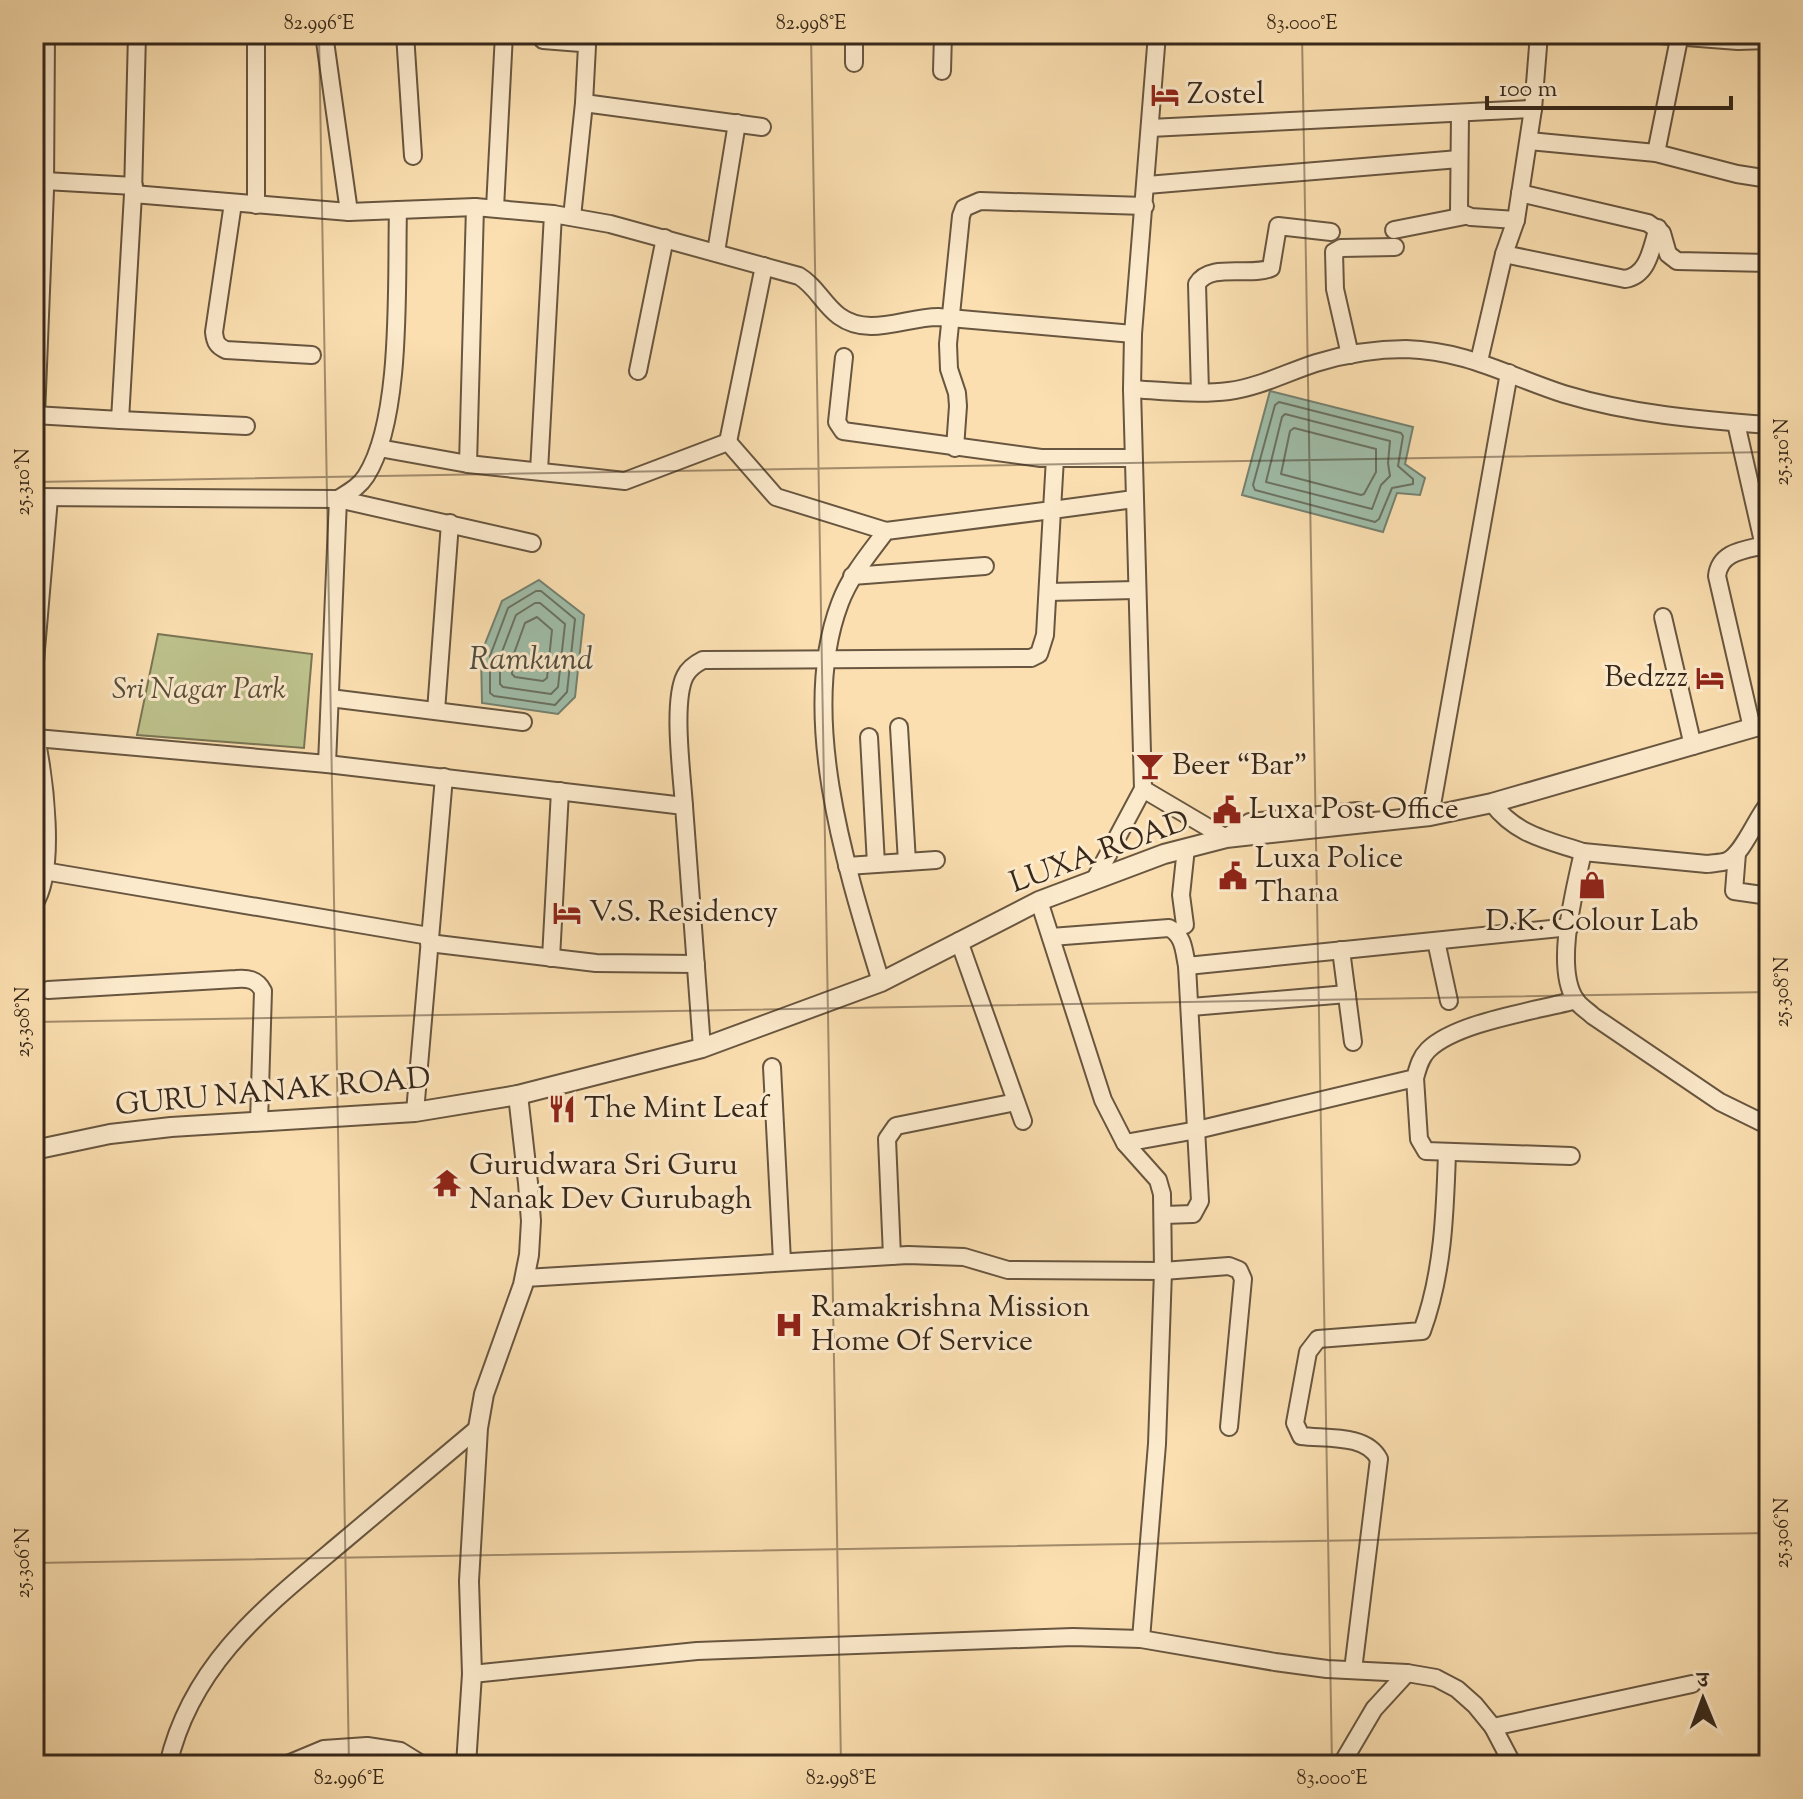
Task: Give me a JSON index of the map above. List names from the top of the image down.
{
  "streets": {
    "street": ["LUXA ROAD", "GURU NANAK ROAD"]
  },
  "crossings": [
    ["LUXA ROAD", "GURU NANAK ROAD"]
  ],
  "water": ["Ramkund"],
  "parks": ["Sri Nagar Park"],
  "places": {
    "hotel": ["Zostel", "Bedzzz", "V.S. Residency"],
    "bar": ["Beer “Bar”"],
    "public building": ["Luxa Post Office", "Luxa Police Thana"],
    "shop": ["D.K. Colour Lab"],
    "restaurant": ["The Mint Leaf"],
    "temple": ["Gurudwara Sri Guru Nanak Dev Gurubagh"],
    "hospital": ["Ramakrishna Mission Home Of Service"]
  },
  "scale_bar": "100 m",
  "north": "top",
  "coordinates": [
    "82.996°E",
    "82.998°E",
    "83.000°E",
    "25.310°N",
    "25.308°N",
    "25.306°N"
  ]
}
